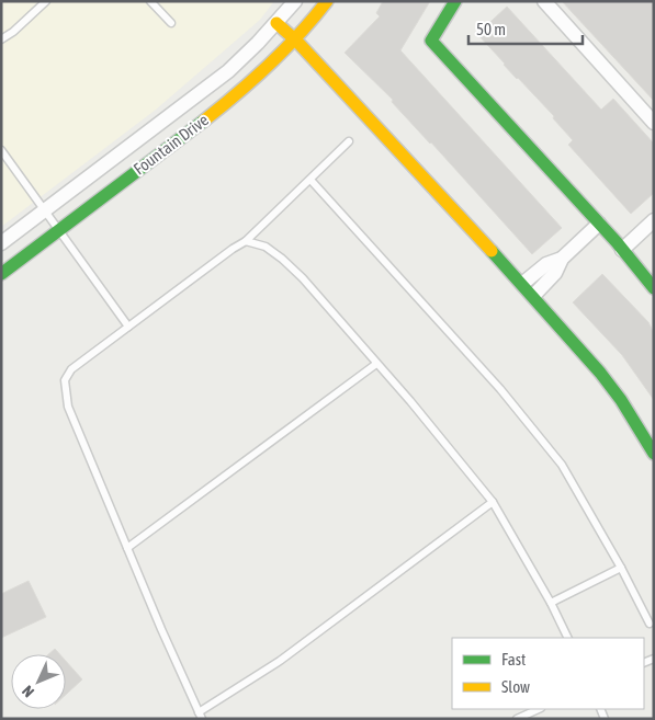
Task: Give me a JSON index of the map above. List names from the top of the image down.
{
  "streets": {
    "street": ["Fountain Drive"]
  },
  "legend": ["Fast", "Slow"],
  "scale_bar": "50 m",
  "north": "bottom left"
}
